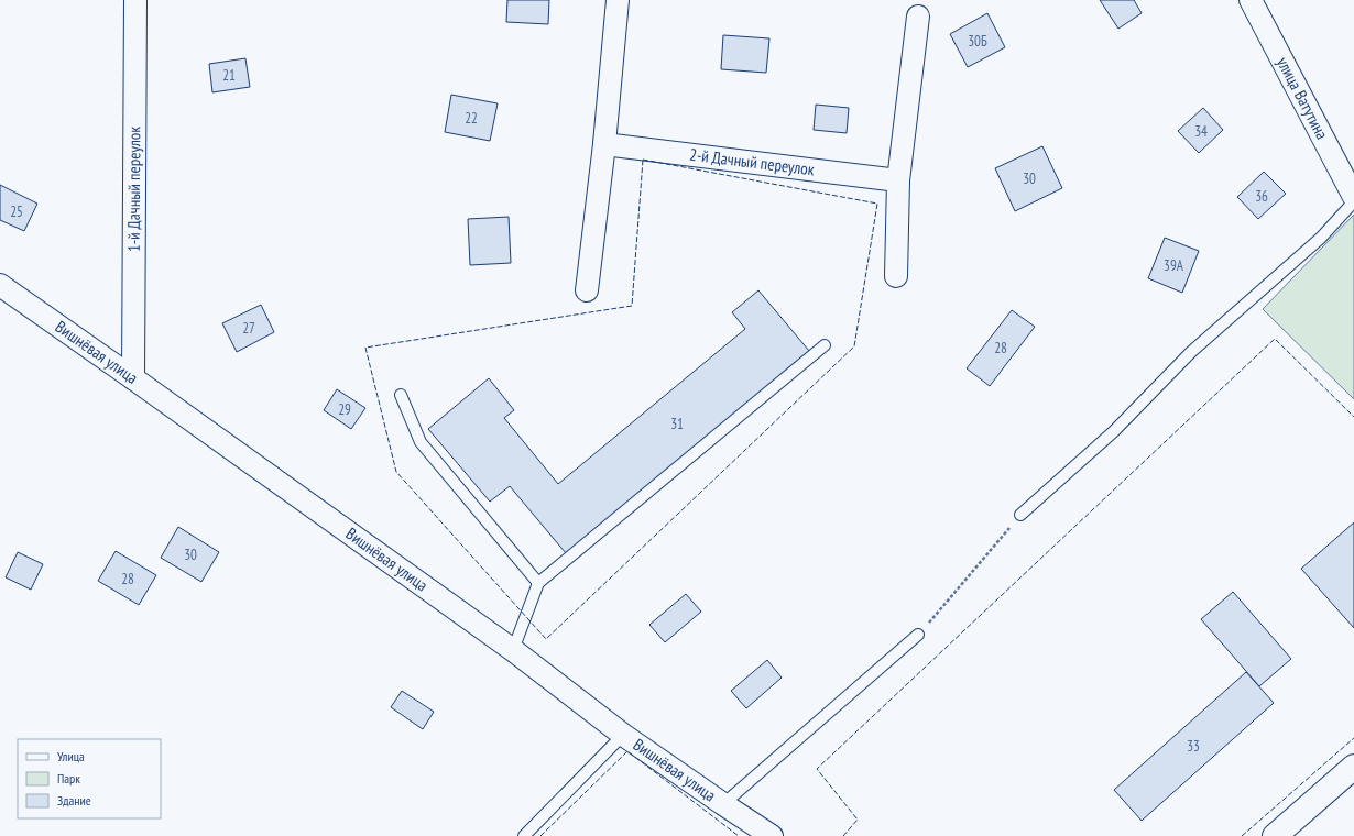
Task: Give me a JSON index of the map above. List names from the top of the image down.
{
  "streets": {
    "street": [
      "улица Ватутина",
      "2-й Дачный переулок",
      "1-й Дачный переулок",
      "Вишнёвая улица"
    ]
  },
  "crossings": [
    ["1-й Дачный переулок", "Вишнёвая улица"]
  ],
  "house_numbers": [
    "30Б",
    "21",
    "22",
    "34",
    "30",
    "36",
    "25",
    "39А",
    "27",
    "28",
    "29",
    "31",
    "30",
    "28",
    "33"
  ],
  "legend": ["Улица", "Парк", "Здание"]
}
